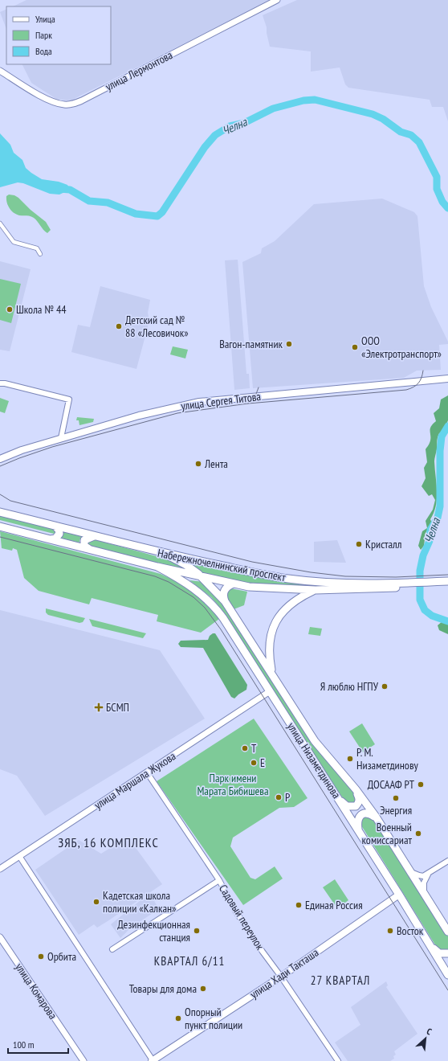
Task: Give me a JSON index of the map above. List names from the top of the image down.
{
  "streets": {
    "main road": [
      "улица Сергея Титова",
      "Набережночелнинский проспект",
      "улица Низаметдинова",
      "улица Хади Такташа"
    ],
    "street": [
      "улица Лермонтова",
      "улица Маршала Жукова",
      "Садовый переулок",
      "улица Комарова"
    ]
  },
  "crossings": [
    ["Набережночелнинский проспект", "улица Низаметдинова"],
    ["улица Низаметдинова", "улица Маршала Жукова"],
    ["улица Низаметдинова", "улица Хади Такташа"],
    ["улица Маршала Жукова", "Садовый переулок"],
    ["Садовый переулок", "улица Хади Такташа"]
  ],
  "districts": ["ЗЯБ, 16 КОМПЛЕКС", "КВАРТАЛ 6/11", "27 КВАРТАЛ"],
  "water": ["Челна"],
  "parks": ["Парк имени Марата Бибишева"],
  "places": {
    "other": [
      "Школа № 44",
      "Детский сад № 88 «Лесовичок»",
      "Вагон-памятник",
      "ООО «Электротранспорт»",
      "Лента",
      "Кристалл",
      "Я люблю НГПУ",
      "Т",
      "Р. М. Низаметдинову",
      "Е",
      "ДОСААФ РТ",
      "Р",
      "Энергия",
      "Военный комиссариат",
      "Кадетская школа полиции «Калкан»",
      "Единая Россия",
      "Дезинфекционная станция",
      "Восток",
      "Орбита",
      "Товары для дома",
      "Опорный пункт полиции"
    ],
    "health": ["БСМП"]
  },
  "legend": ["Улица", "Парк", "Вода"],
  "scale_bar": "100 m",
  "north": "top right"
}
